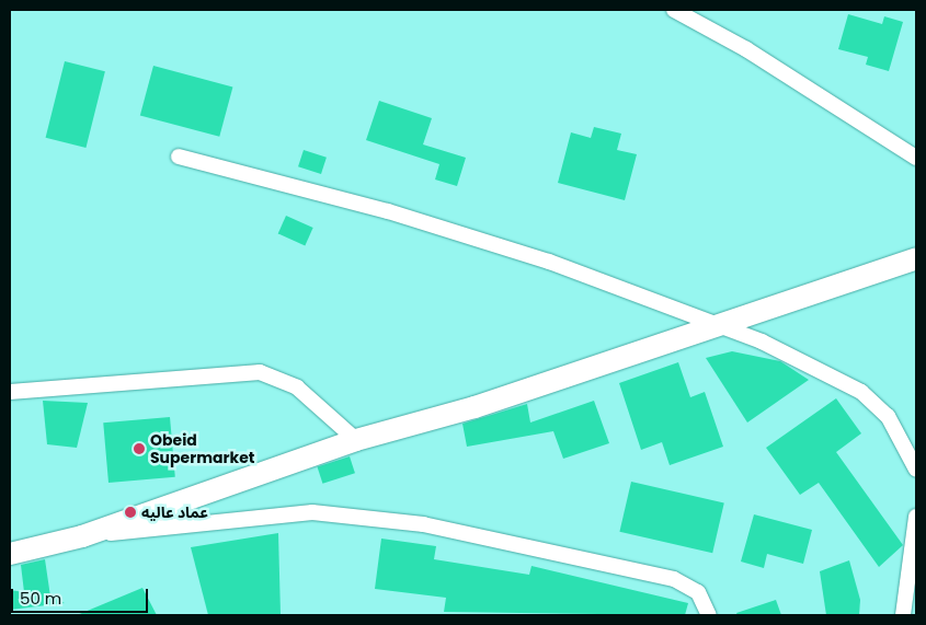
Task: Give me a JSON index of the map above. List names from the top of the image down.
{
  "places": ["Obeid Supermarket", "عماد عاليه"],
  "scale_bar": "50 m"
}
